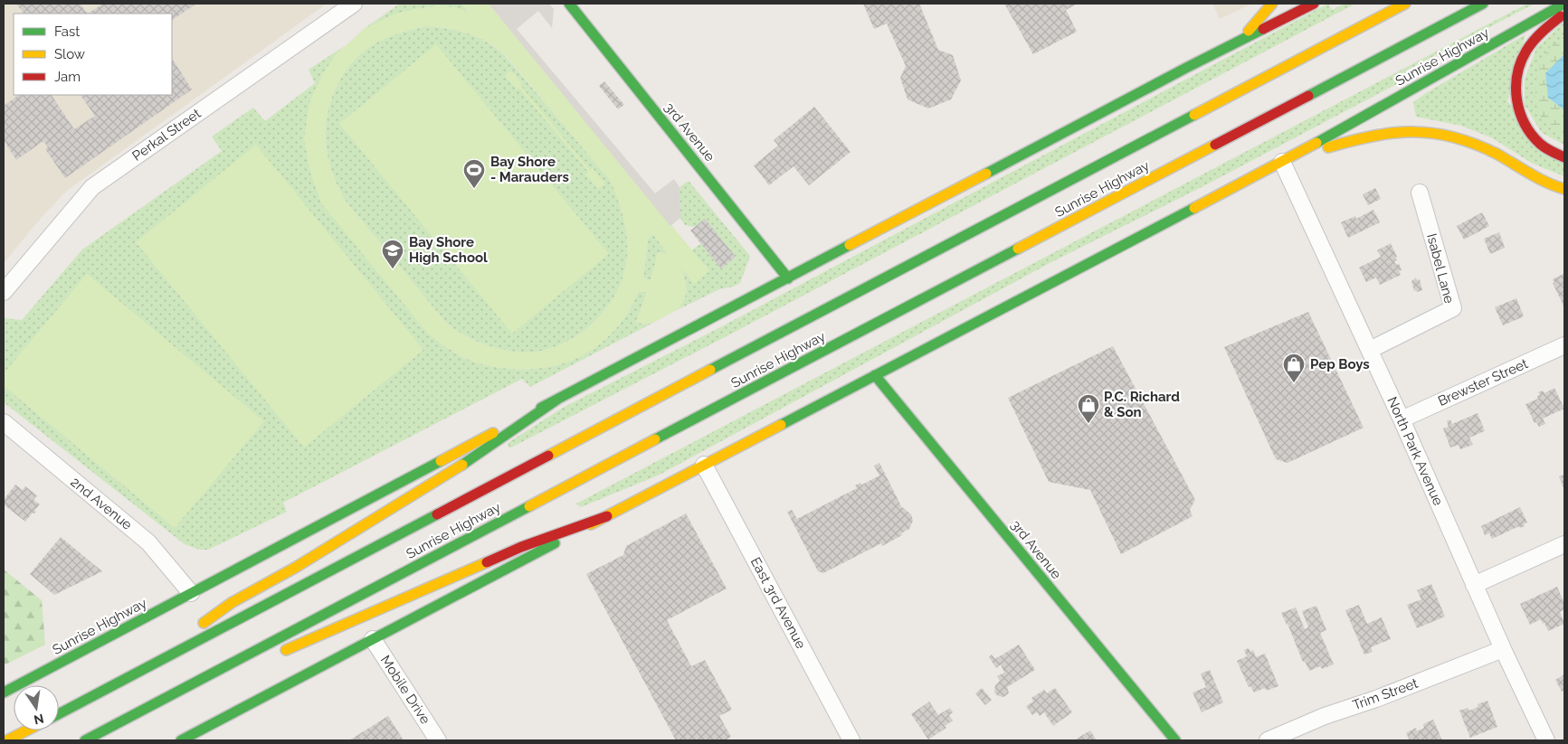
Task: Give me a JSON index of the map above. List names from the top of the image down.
{
  "streets": {
    "main road": ["Sunrise Highway", "3rd Avenue"],
    "street": [
      "Perkal Street",
      "Isabel Lane",
      "Brewster Street",
      "North Park Avenue",
      "2nd Avenue",
      "East 3rd Avenue",
      "Mobile Drive",
      "Trim Street"
    ]
  },
  "crossings": [
    ["Sunrise Highway", "3rd Avenue"],
    ["Sunrise Highway", "North Park Avenue"],
    ["Sunrise Highway", "2nd Avenue"],
    ["Sunrise Highway", "East 3rd Avenue"],
    ["Sunrise Highway", "Mobile Drive"],
    ["Isabel Lane", "North Park Avenue"],
    ["Brewster Street", "North Park Avenue"],
    ["North Park Avenue", "Trim Street"]
  ],
  "places": {
    "sports": ["Bay Shore - Marauders"],
    "school or university": ["Bay Shore High School"],
    "shop": ["Pep Boys", "P.C. Richard & Son"]
  },
  "legend": ["Fast", "Slow", "Jam"],
  "north": "bottom"
}
